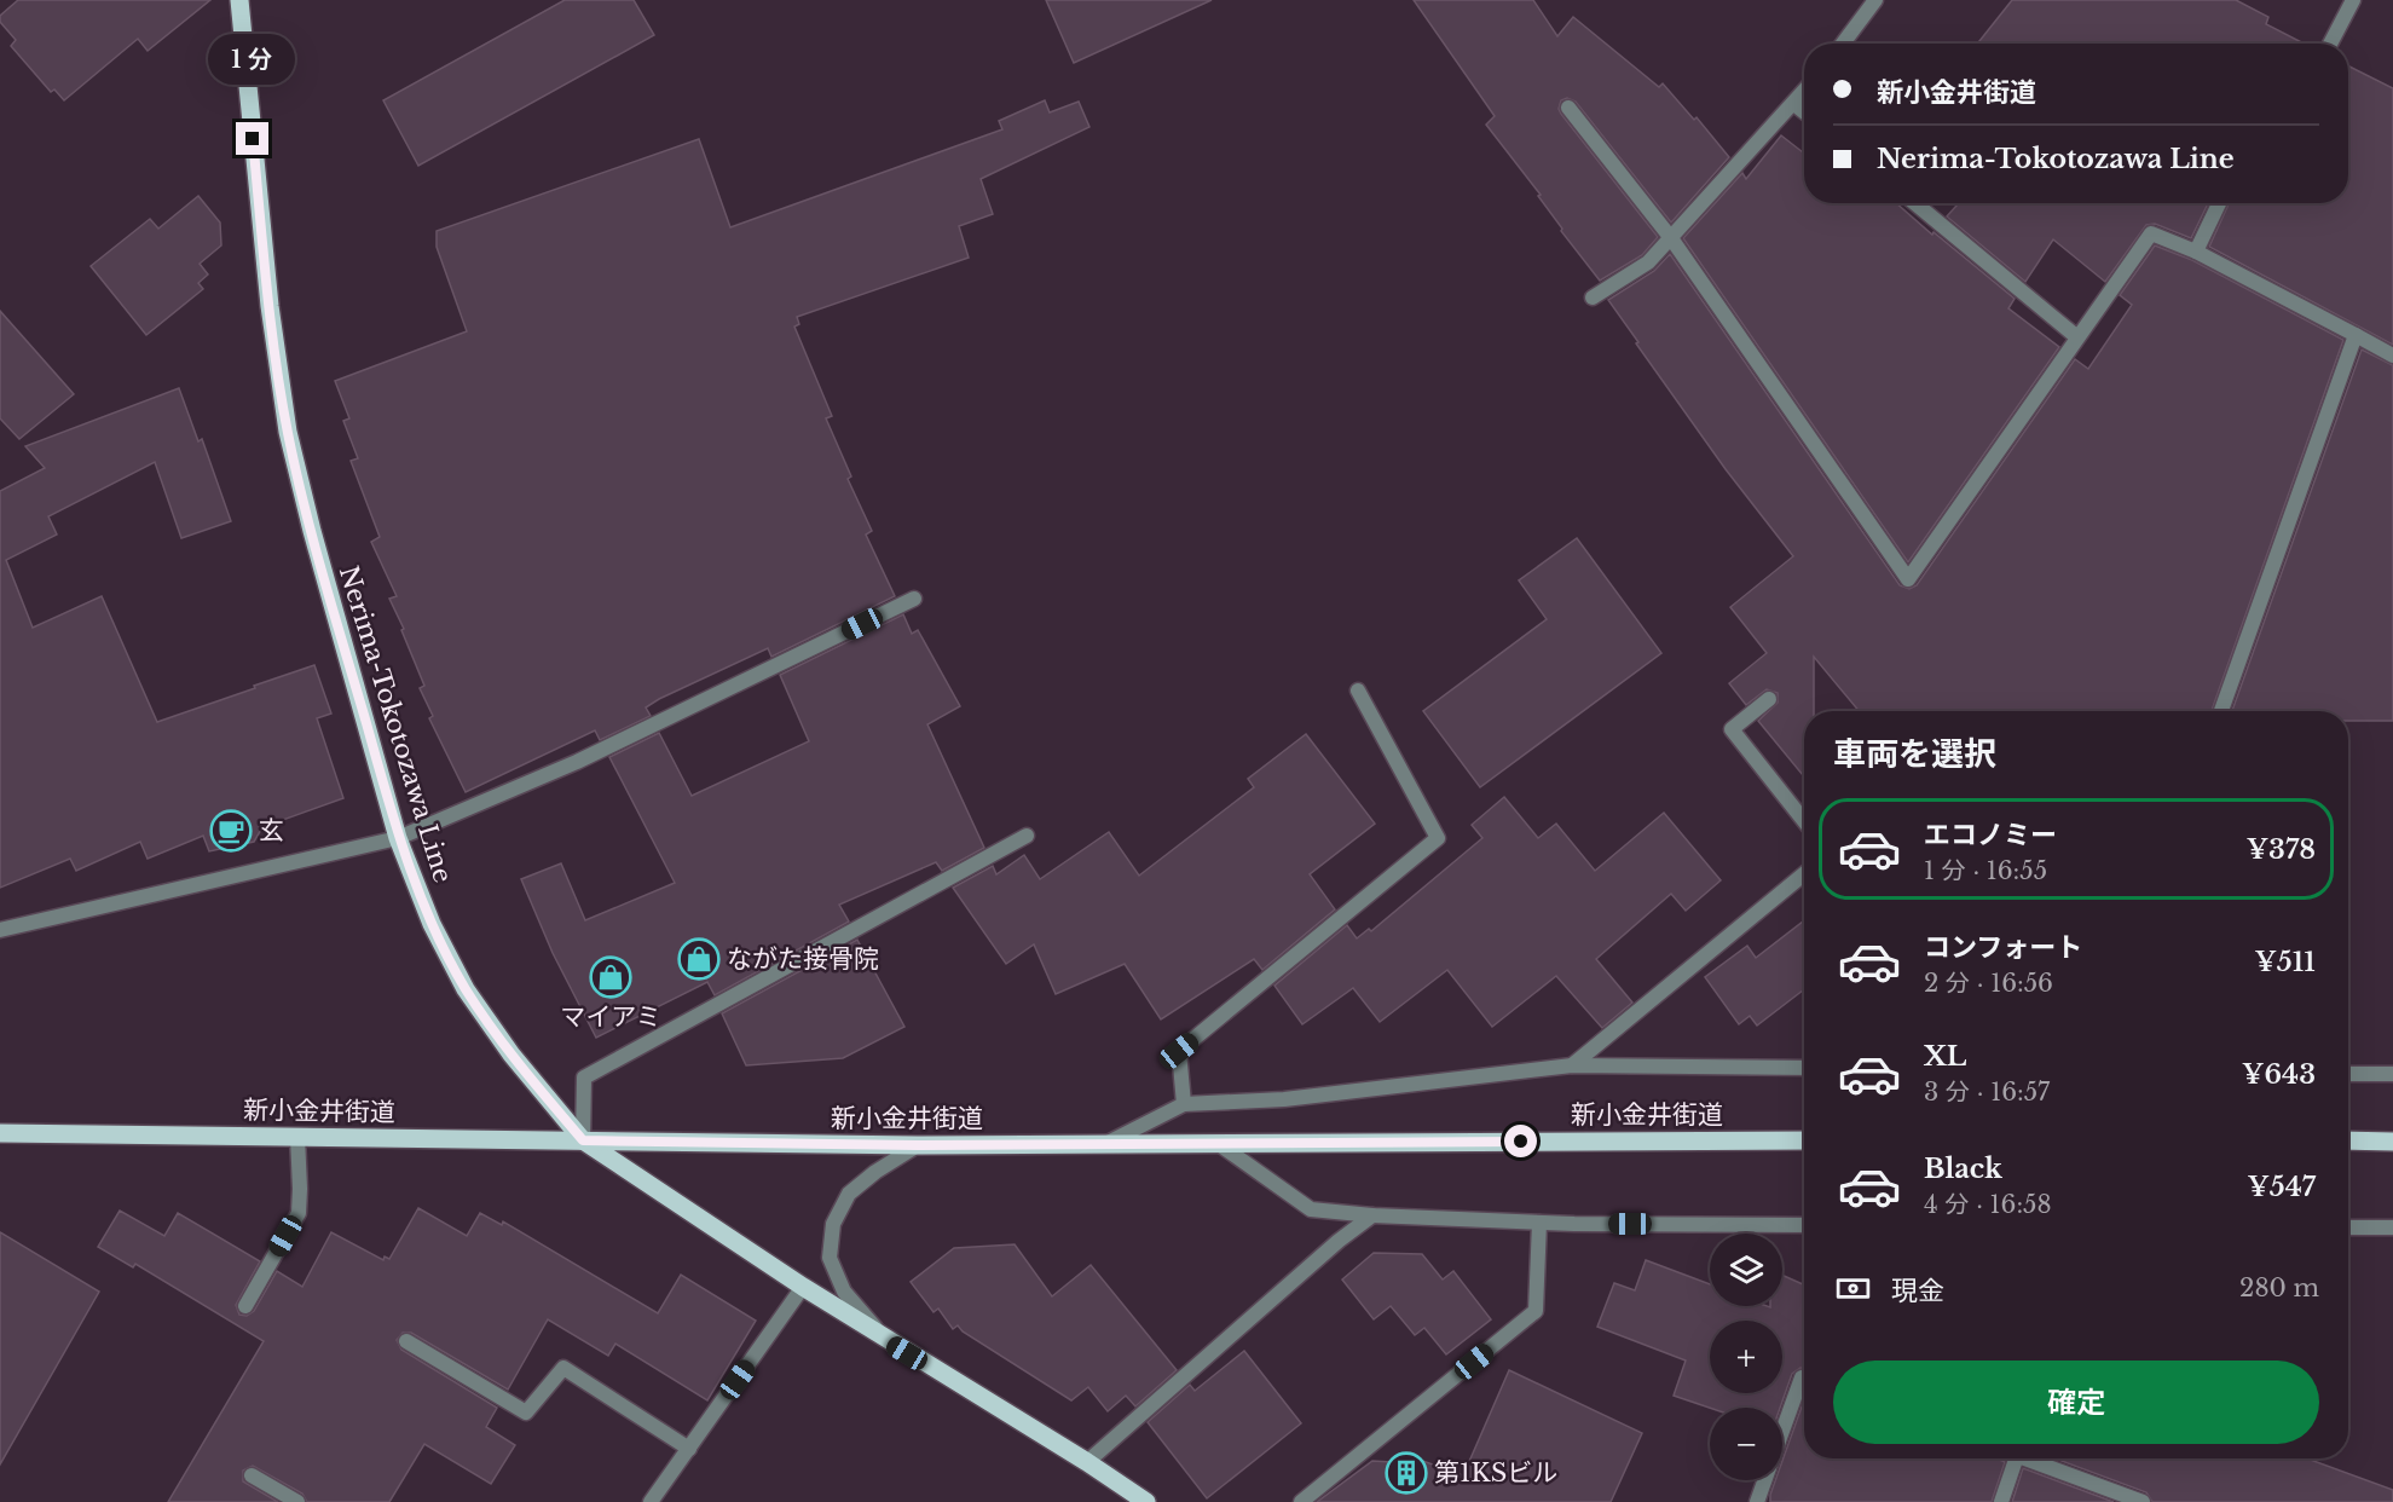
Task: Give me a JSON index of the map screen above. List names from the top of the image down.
{
  "streets": {
    "main road": ["Nerima-Tokotozawa Line", "新小金井街道"]
  },
  "crossings": [
    ["Nerima-Tokotozawa Line", "新小金井街道"]
  ],
  "places": {
    "cafe": ["玄"],
    "shop": ["ながた接骨院", "マイアミ"],
    "building": ["第1KSビル"]
  },
  "page": {
    "bubble": "1 分",
    "banner": ["新小金井街道", "Nerima-Tokotozawa Line"],
    "heading": "車両を選択",
    "list": [
      {
        "name": "エコノミー",
        "note": "1 分 · 16:55",
        "value": "¥378"
      },
      {
        "name": "コンフォート",
        "note": "2 分 · 16:56",
        "value": "¥511"
      },
      {
        "name": "XL",
        "note": "3 分 · 16:57",
        "value": "¥643"
      },
      {
        "name": "Black",
        "note": "4 分 · 16:58",
        "value": "¥547"
      }
    ],
    "map_buttons": ["+", "−"],
    "pay": ["現金", "280 m"],
    "buttons": "確定"
  }
}
